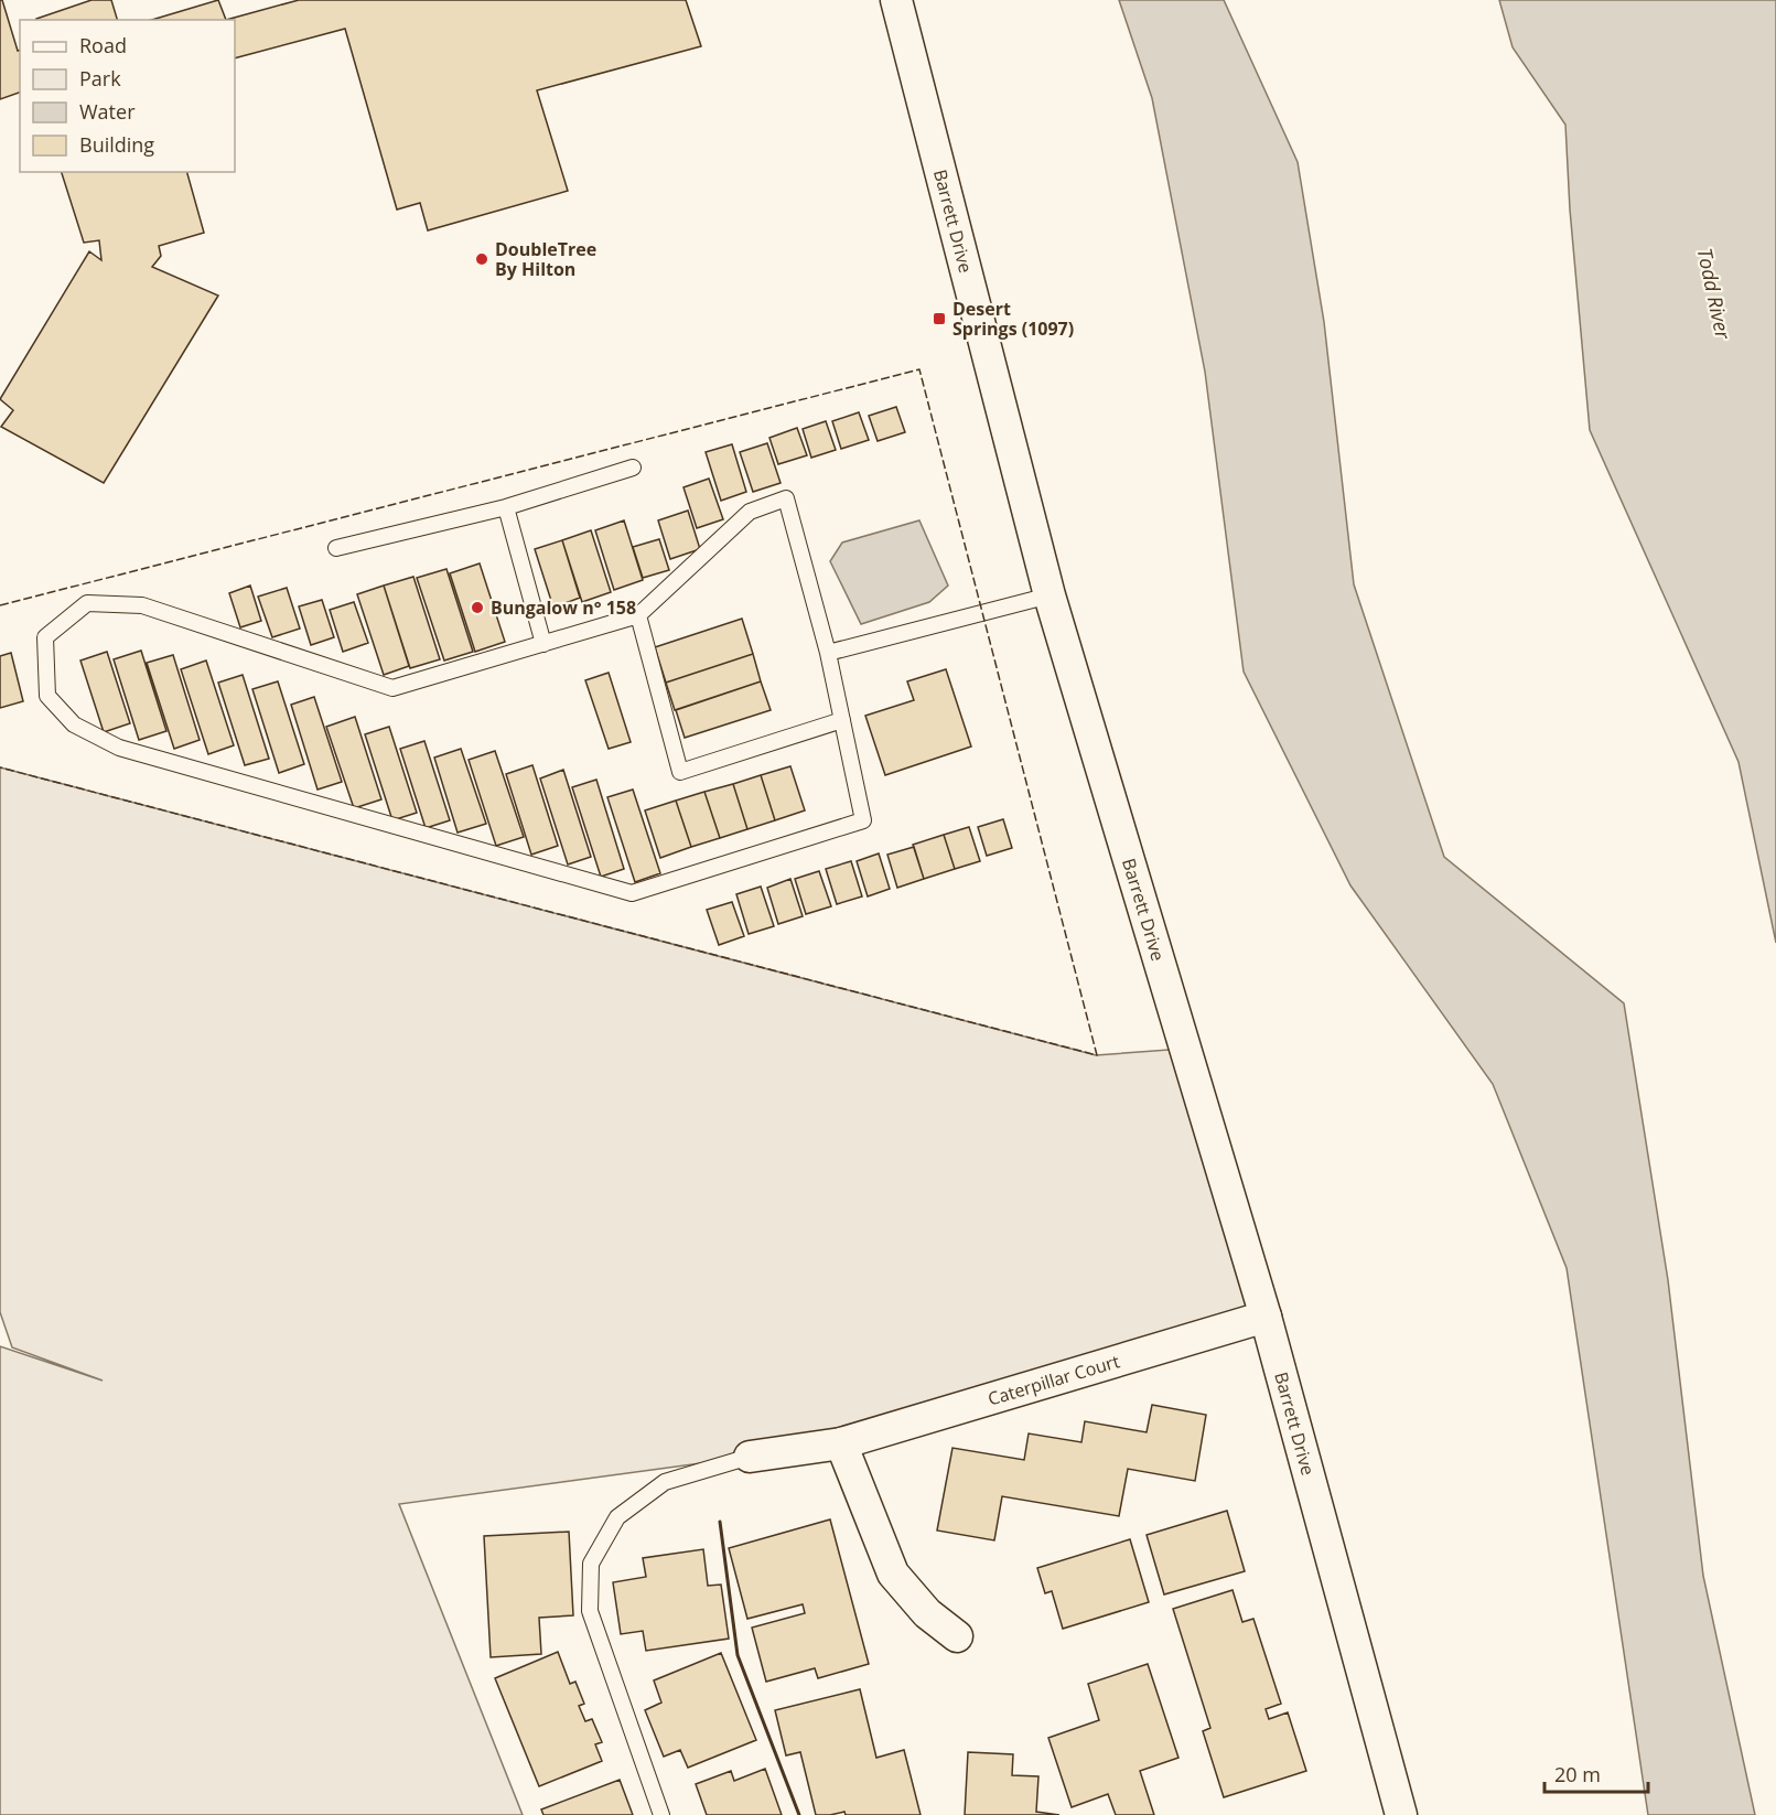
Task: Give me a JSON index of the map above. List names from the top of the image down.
{
  "streets": {
    "street": ["Barrett Drive", "Caterpillar Court"]
  },
  "crossings": [
    ["Barrett Drive", "Caterpillar Court"]
  ],
  "water": ["Todd River"],
  "places": {
    "other": ["DoubleTree By Hilton", "Bungalow n° 158"],
    "transit": ["Desert Springs (1097)"]
  },
  "legend": [
    "Road",
    "Park",
    "Water",
    "Building"
  ],
  "scale_bar": "20 m"
}
